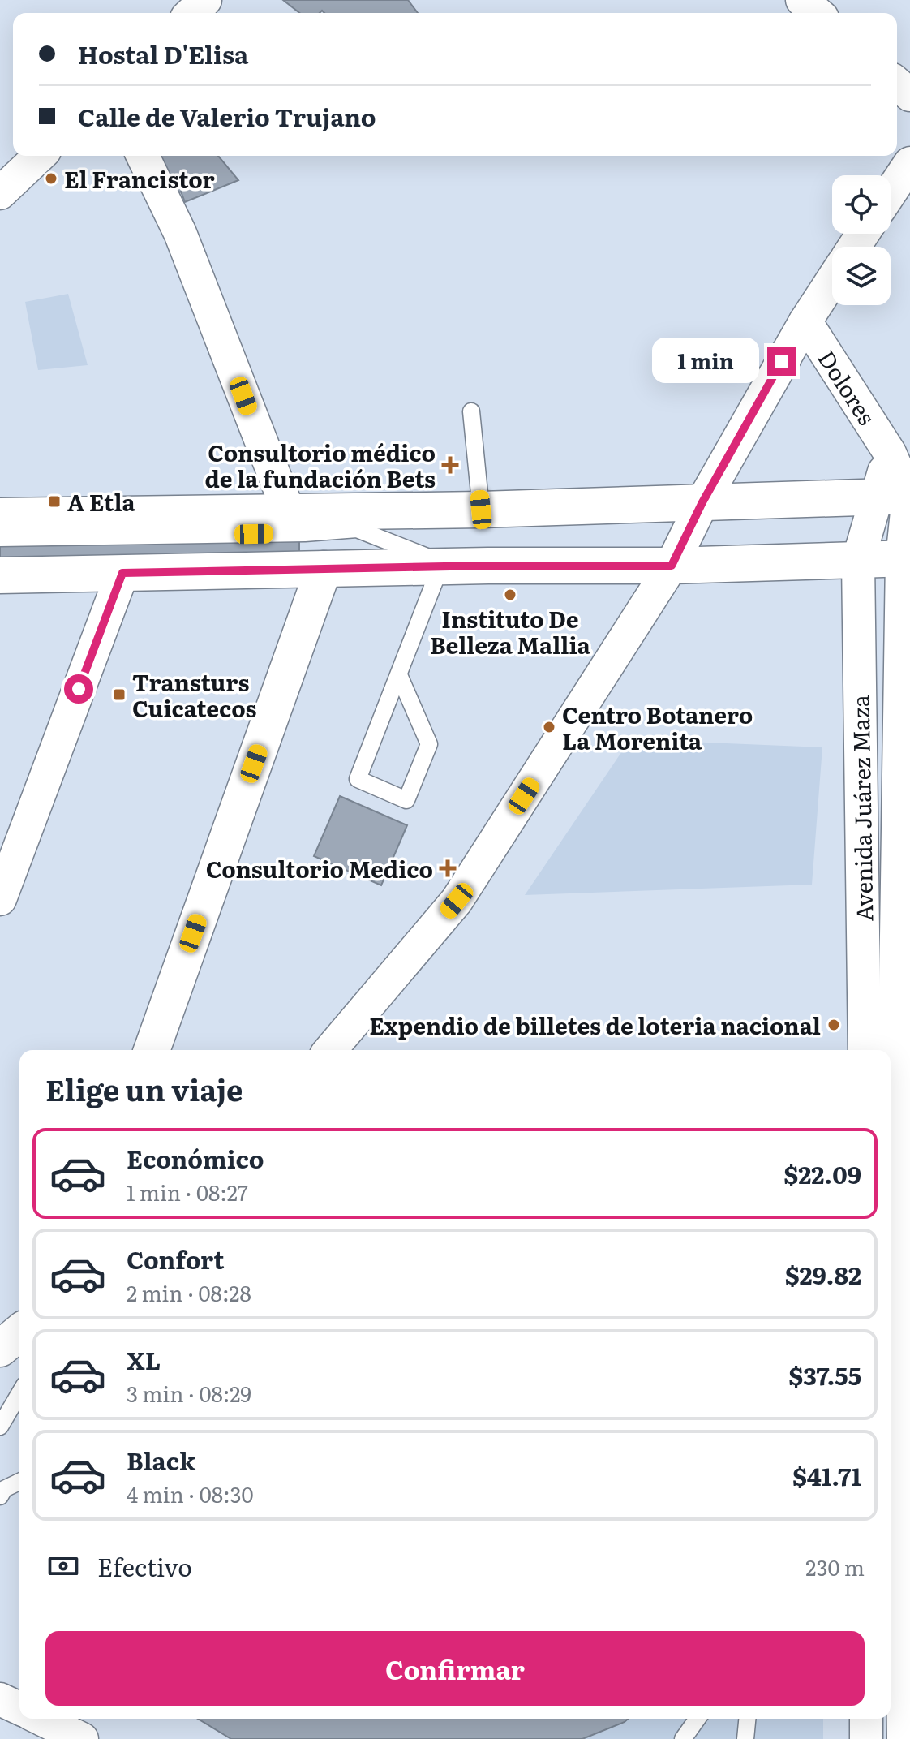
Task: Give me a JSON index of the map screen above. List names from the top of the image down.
{
  "streets": {
    "street": ["Dolores", "Avenida Juárez Maza"]
  },
  "crossings": [
    ["Dolores", "Avenida Juárez Maza"]
  ],
  "places": {
    "other": [
      "El Francistor",
      "Instituto De Belleza Mallia",
      "Centro Botanero La Morenita",
      "Expendio de billetes de loteria nacional"
    ],
    "health": ["Consultorio médico de la fundación Bets", "Consultorio Medico"],
    "transit": ["A Etla", "Transturs Cuicatecos"]
  },
  "page": {
    "banner": ["Hostal D'Elisa", "Calle de Valerio Trujano"],
    "bubble": "1 min",
    "heading": "Elige un viaje",
    "list": [
      {
        "name": "Económico",
        "note": "1 min · 08:27",
        "value": "$22.09"
      },
      {
        "name": "Confort",
        "note": "2 min · 08:28",
        "value": "$29.82"
      },
      {
        "name": "XL",
        "note": "3 min · 08:29",
        "value": "$37.55"
      },
      {
        "name": "Black",
        "note": "4 min · 08:30",
        "value": "$41.71"
      }
    ],
    "pay": ["Efectivo", "230 m"],
    "buttons": "Confirmar"
  }
}
